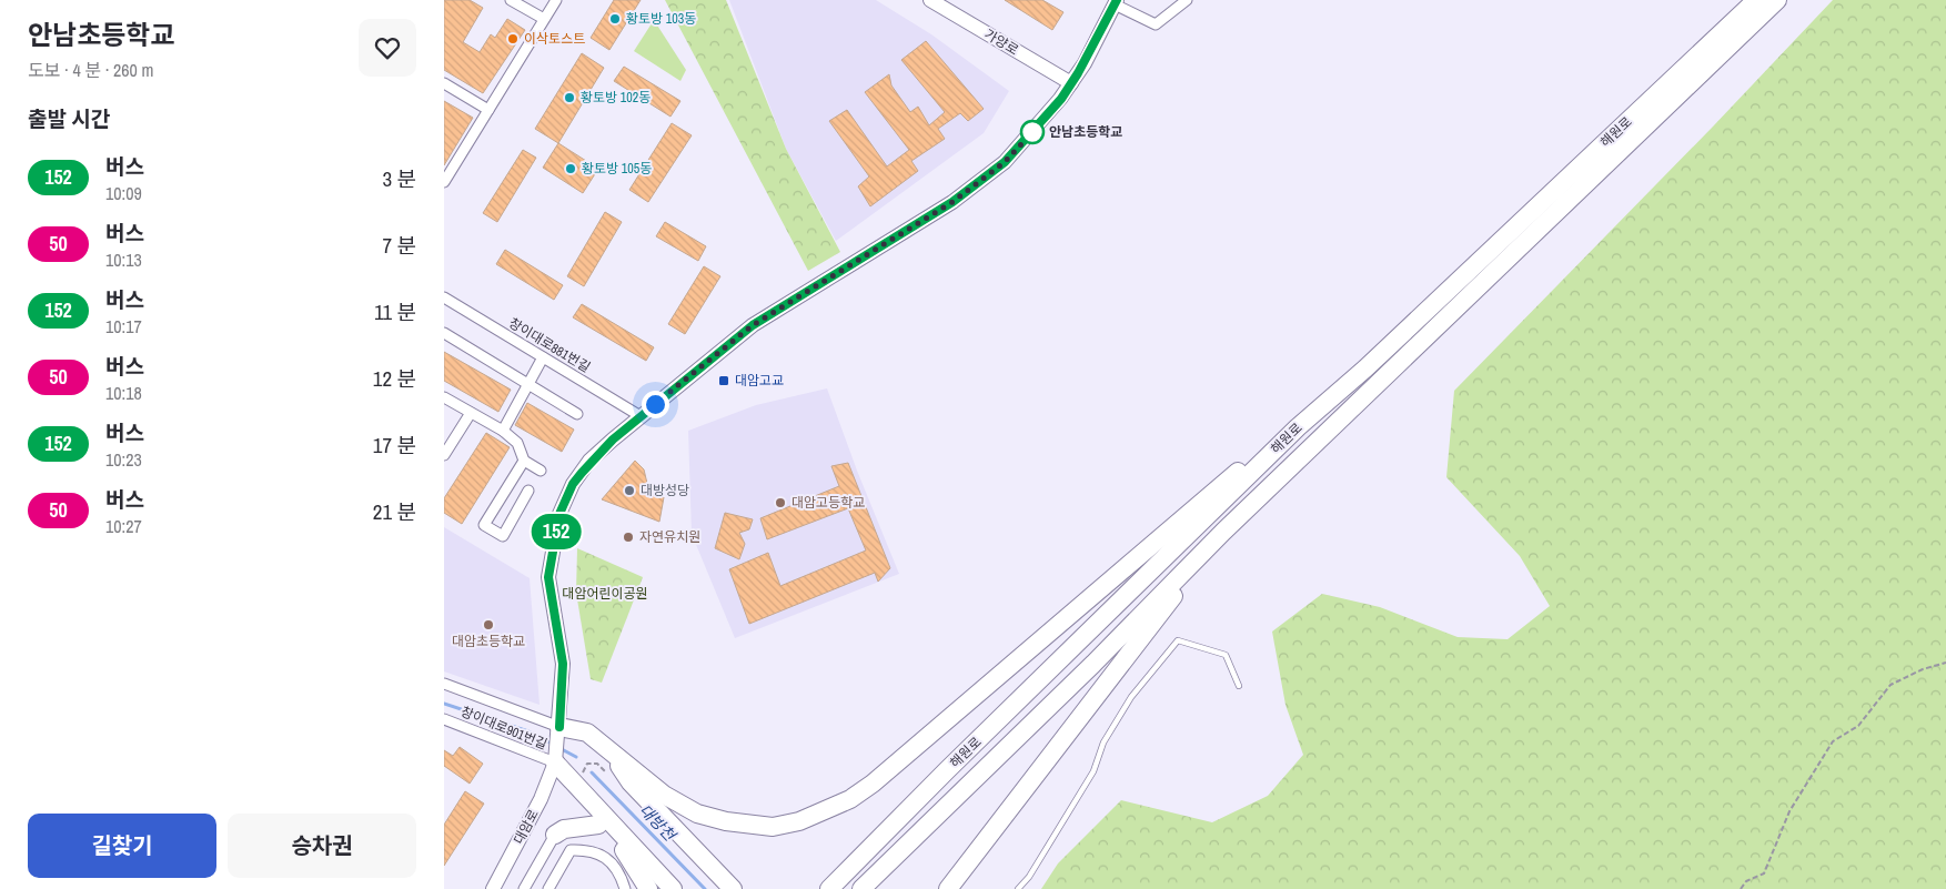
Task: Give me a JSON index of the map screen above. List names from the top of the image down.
{
  "streets": {
    "highway": ["해원로"],
    "street": [
      "가양로",
      "창이대로881번길",
      "창이대로901번길",
      "대암로"
    ]
  },
  "crossings": [
    ["창이대로901번길", "대암로"]
  ],
  "water": ["대방천"],
  "parks": ["대암어린이공원"],
  "places": {
    "other": [
      "황토방 103동",
      "이삭토스트",
      "황토방 102동",
      "안남초등학교",
      "황토방 105동",
      "대방성당",
      "대암고등학교",
      "자연유치원",
      "대암초등학교"
    ],
    "transit": ["대암고교"]
  },
  "lines": ["bus line 152"],
  "page": {
    "heading": [
      ["안남초등학교", "도보 · 4 분 · 260 m"],
      "출발 시간"
    ],
    "on_map": "152",
    "list": [
      {
        "mark": "152",
        "name": "버스",
        "note": "10:09",
        "value": "3 분"
      },
      {
        "mark": "50",
        "name": "버스",
        "note": "10:13",
        "value": "7 분"
      },
      {
        "mark": "152",
        "name": "버스",
        "note": "10:17",
        "value": "11 분"
      },
      {
        "mark": "50",
        "name": "버스",
        "note": "10:18",
        "value": "12 분"
      },
      {
        "mark": "152",
        "name": "버스",
        "note": "10:23",
        "value": "17 분"
      },
      {
        "mark": "50",
        "name": "버스",
        "note": "10:27",
        "value": "21 분"
      }
    ],
    "buttons": ["길찾기", "승차권"]
  }
}
